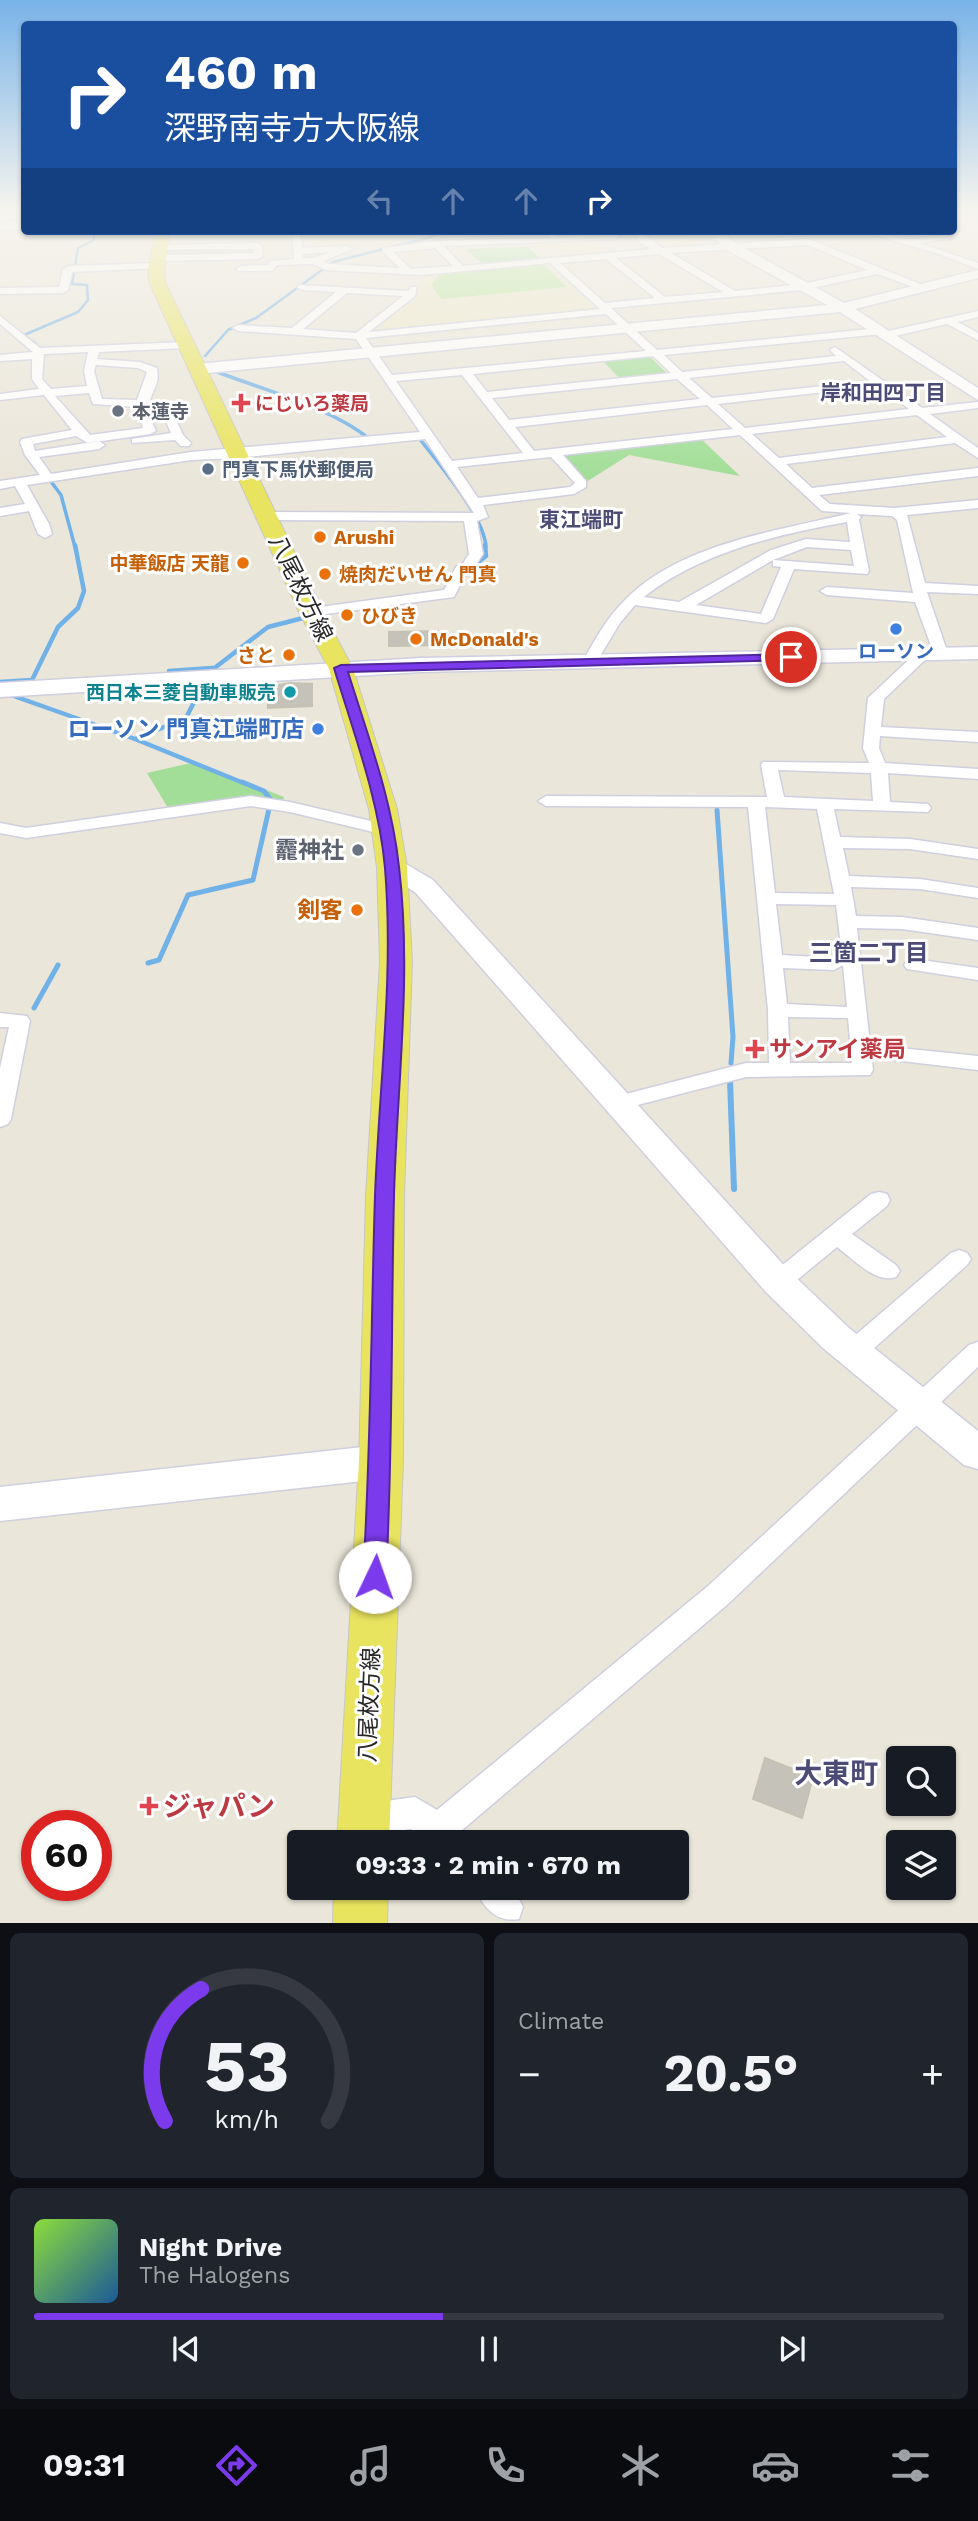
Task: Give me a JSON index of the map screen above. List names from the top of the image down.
{
  "streets": {
    "main road": ["八尾枚方線"]
  },
  "districts": [
    "岸和田四丁目",
    "東江端町",
    "三箇二丁目",
    "大東町"
  ],
  "places": {
    "health": ["にじいろ薬局", "サンアイ薬局", "ジャパン"],
    "other": [
      "本蓮寺",
      "門真下馬伏郵便局",
      "Arushi",
      "中華飯店 天龍",
      "焼肉だいせん 門真",
      "ひびき",
      "ローソン",
      "McDonald's",
      "さと",
      "西日本三菱自動車販売",
      "ローソン 門真江端町店",
      "龗神社",
      "剣客"
    ]
  },
  "page": {
    "turn": ["460 m", "深野南寺方大阪線"],
    "limit": "60",
    "trip": "09:33 · 2 min · 670 m",
    "tile": "Climate",
    "heat": ["−", "20.5°", "+"],
    "song": ["Night Drive", "The Halogens"],
    "tabs": "09:31",
    "gauge": ["53", "km/h"]
  }
}
